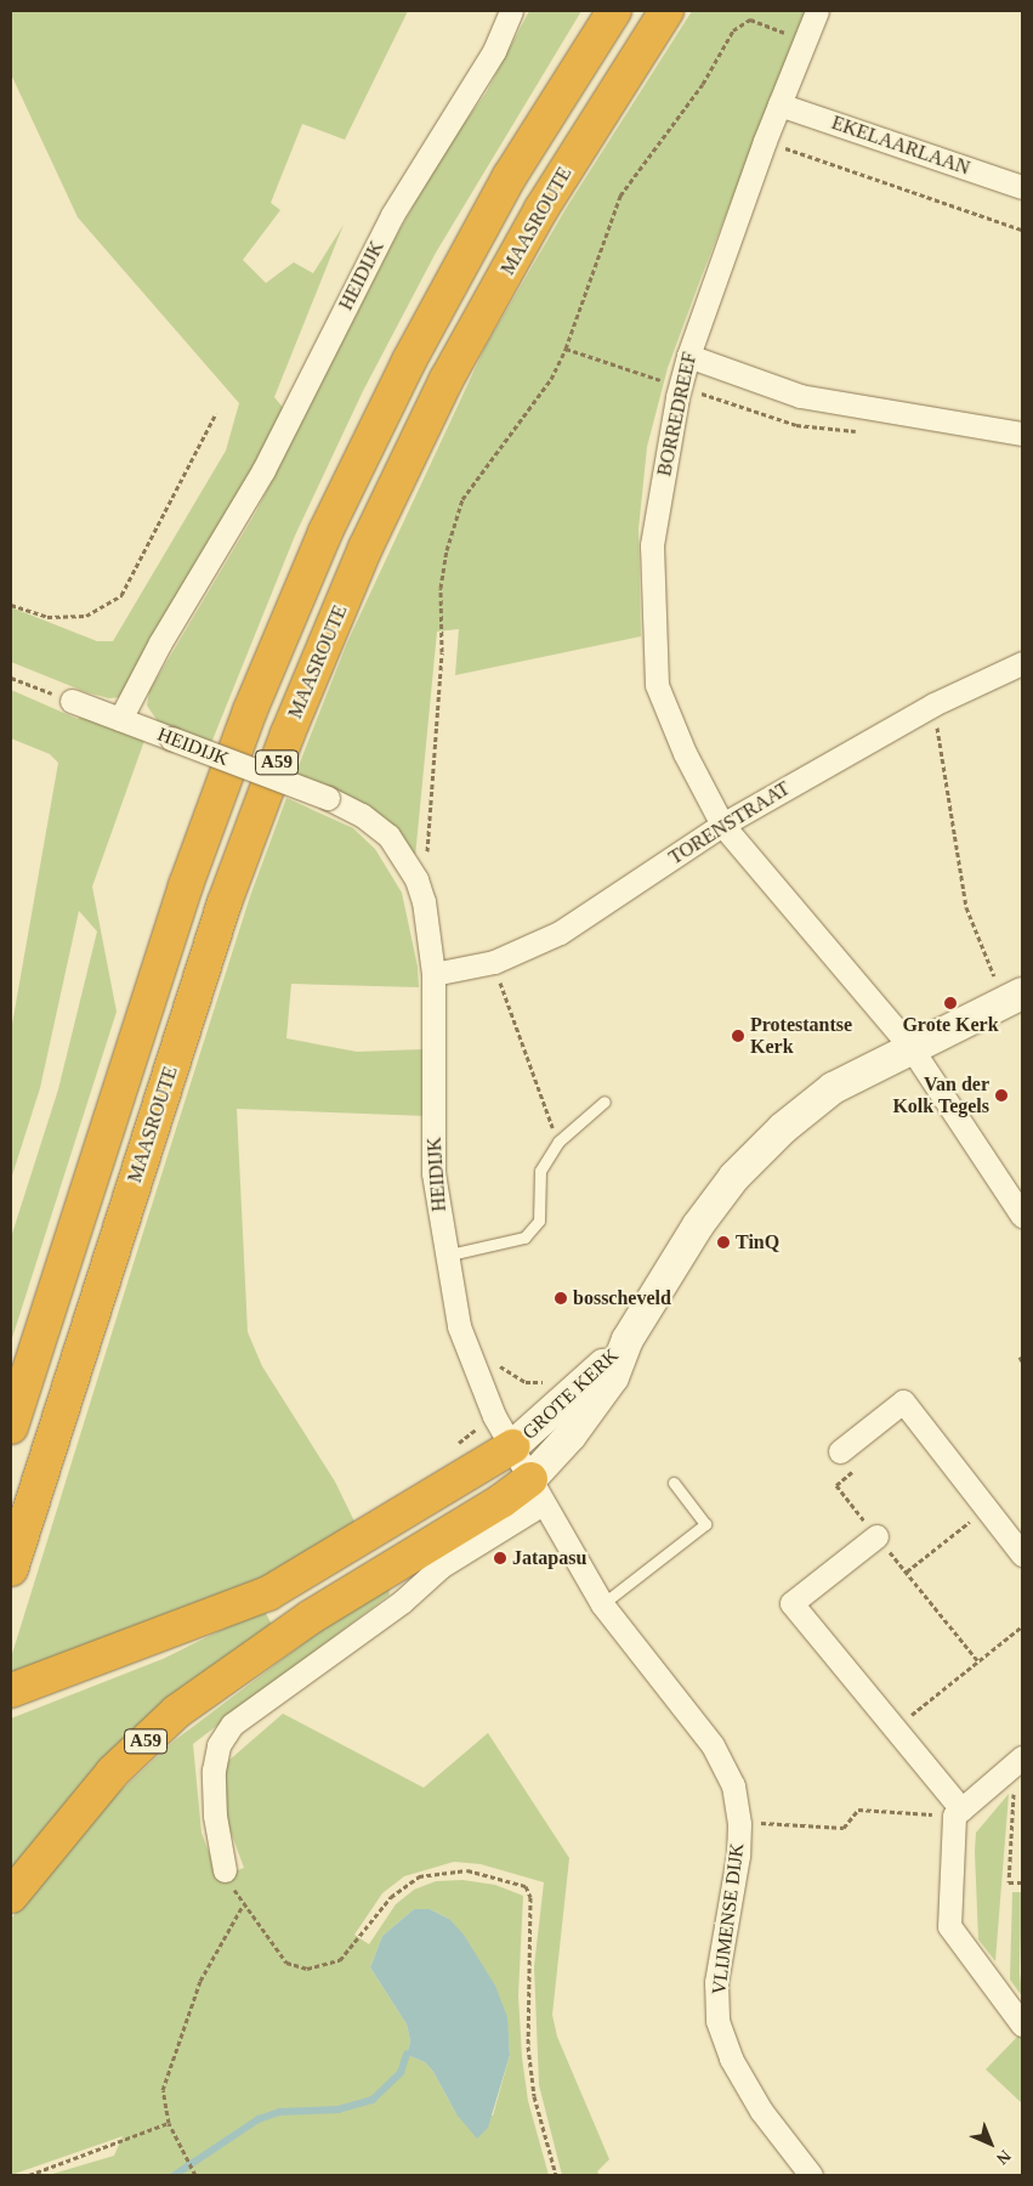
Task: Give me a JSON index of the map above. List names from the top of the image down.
{
  "streets": {
    "highway": ["MAASROUTE", "A59"],
    "main road": ["GROTE KERK"],
    "street": [
      "EKELAARLAAN",
      "HEIDIJK",
      "BORREDREEF",
      "TORENSTRAAT",
      "VLIJMENSE DIJK"
    ]
  },
  "crossings": [
    ["EKELAARLAAN", "BORREDREEF"],
    ["HEIDIJK", "A59"],
    ["HEIDIJK", "TORENSTRAAT"],
    ["HEIDIJK", "GROTE KERK"],
    ["HEIDIJK", "VLIJMENSE DIJK"],
    ["BORREDREEF", "TORENSTRAAT"],
    ["BORREDREEF", "GROTE KERK"],
    ["A59", "GROTE KERK"],
    ["A59", "VLIJMENSE DIJK"],
    ["GROTE KERK", "VLIJMENSE DIJK"]
  ],
  "places": [
    "Grote Kerk",
    "Protestantse Kerk",
    "Van der Kolk Tegels",
    "TinQ",
    "bosscheveld",
    "Jatapasu"
  ],
  "north": "bottom right"
}
